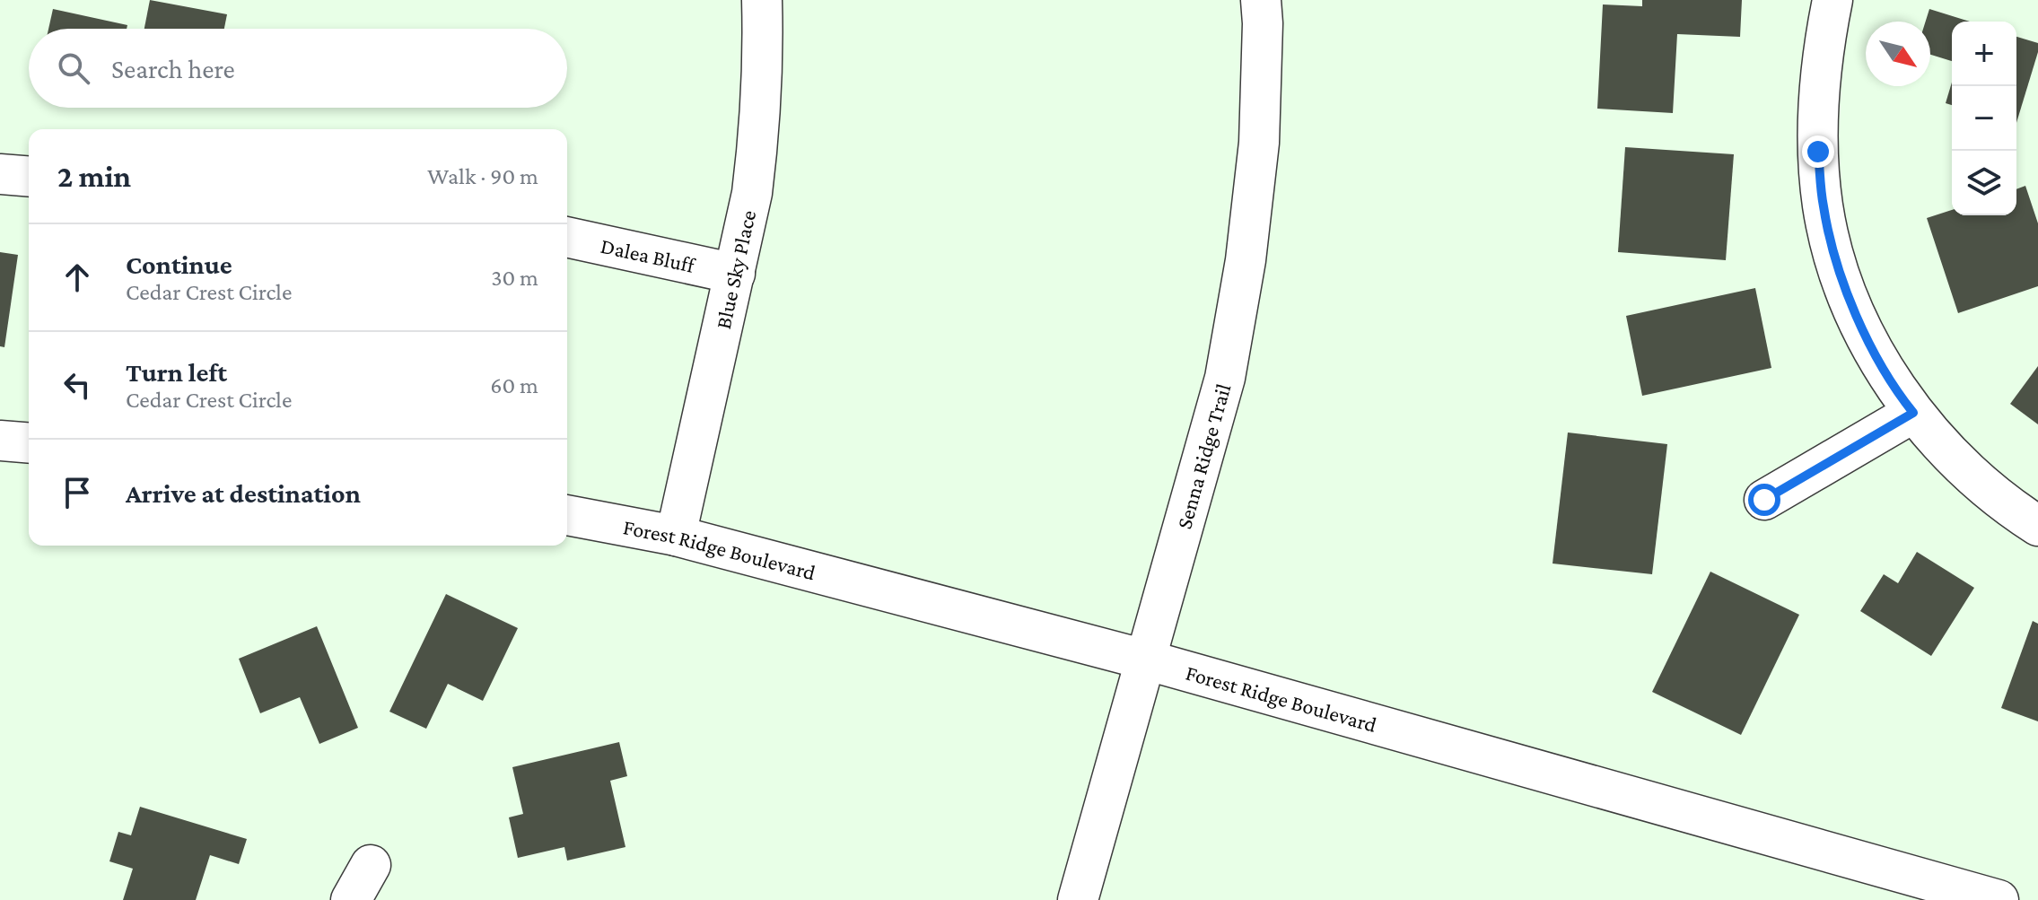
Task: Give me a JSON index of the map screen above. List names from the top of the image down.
{
  "streets": {
    "street": [
      "Dalea Bluff",
      "Blue Sky Place",
      "Senna Ridge Trail",
      "Forest Ridge Boulevard"
    ]
  },
  "crossings": [
    ["Dalea Bluff", "Blue Sky Place"],
    ["Blue Sky Place", "Forest Ridge Boulevard"],
    ["Senna Ridge Trail", "Forest Ridge Boulevard"]
  ],
  "north": "bottom right",
  "page": {
    "map_buttons": ["+", "−"],
    "search": "Search here",
    "heading": ["2 min", "Walk · 90 m"],
    "list": [
      ["Continue", "Cedar Crest Circle", "30 m"],
      ["Turn left", "Cedar Crest Circle", "60 m"],
      "Arrive at destination"
    ]
  }
}
